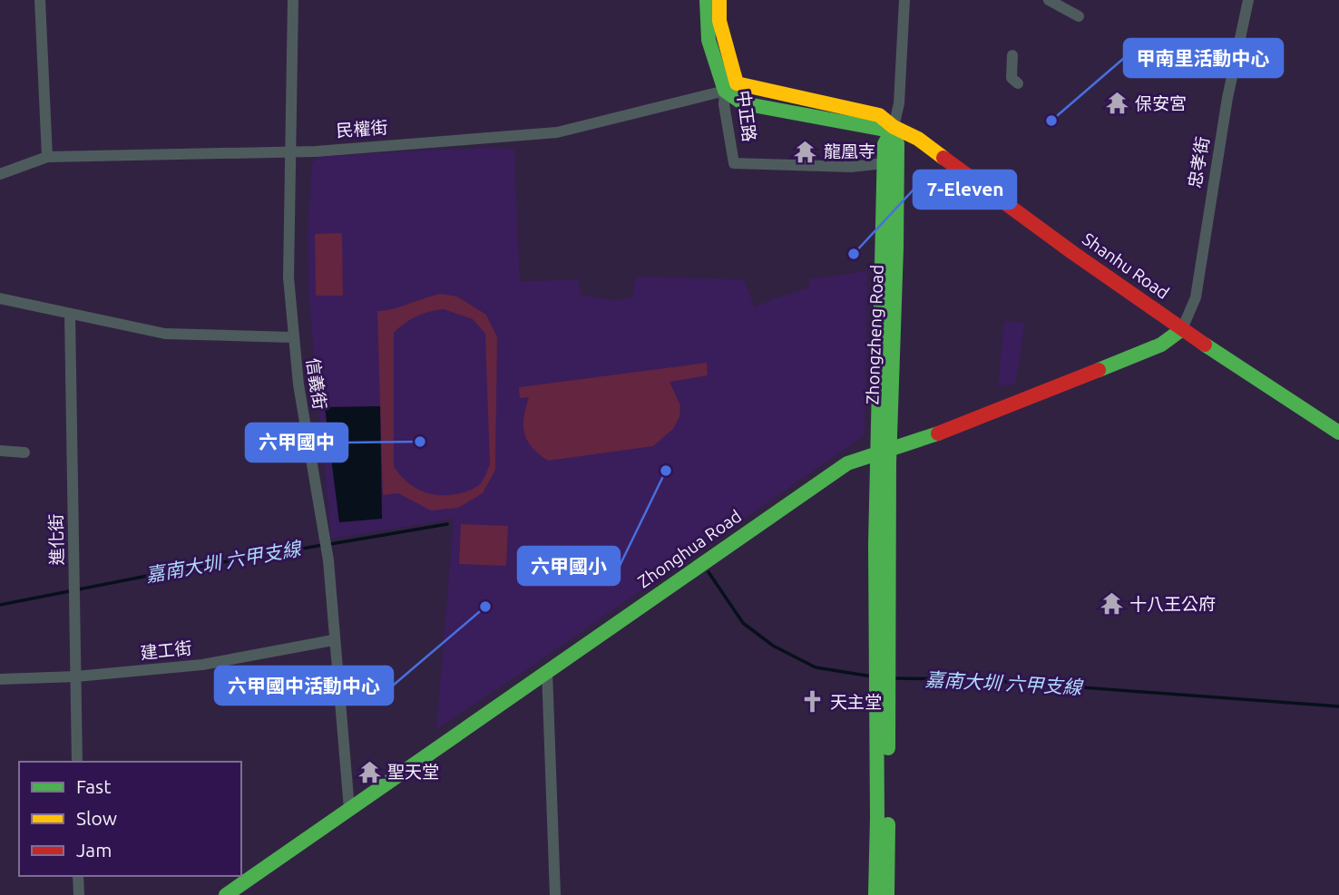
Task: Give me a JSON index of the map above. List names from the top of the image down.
{
  "streets": {
    "main road": [
      "中正路",
      "民權街",
      "Shanhu Road",
      "Zhongzheng Road",
      "Zhonghua Road"
    ],
    "street": [
      "忠孝街",
      "信義街",
      "進化街",
      "建工街"
    ]
  },
  "crossings": [
    ["中正路", "民權街"],
    ["中正路", "Zhongzheng Road"],
    ["民權街", "Shanhu Road"],
    ["民權街", "Zhongzheng Road"],
    ["民權街", "信義街"],
    ["忠孝街", "Shanhu Road"],
    ["忠孝街", "Zhonghua Road"],
    ["Shanhu Road", "Zhongzheng Road"],
    ["Shanhu Road", "Zhonghua Road"],
    ["Zhongzheng Road", "Zhonghua Road"],
    ["信義街", "Zhonghua Road"],
    ["信義街", "建工街"],
    ["進化街", "建工街"]
  ],
  "water": ["嘉南大圳 六甲支線"],
  "places": {
    "temple": [
      "保安宮",
      "龍凰寺",
      "十八王公府",
      "聖天堂"
    ],
    "other": [
      "甲南里活動中心",
      "7-Eleven",
      "六甲國中",
      "六甲國小",
      "六甲國中活動中心"
    ],
    "church": ["天主堂"]
  },
  "legend": ["Fast", "Slow", "Jam"]
}
